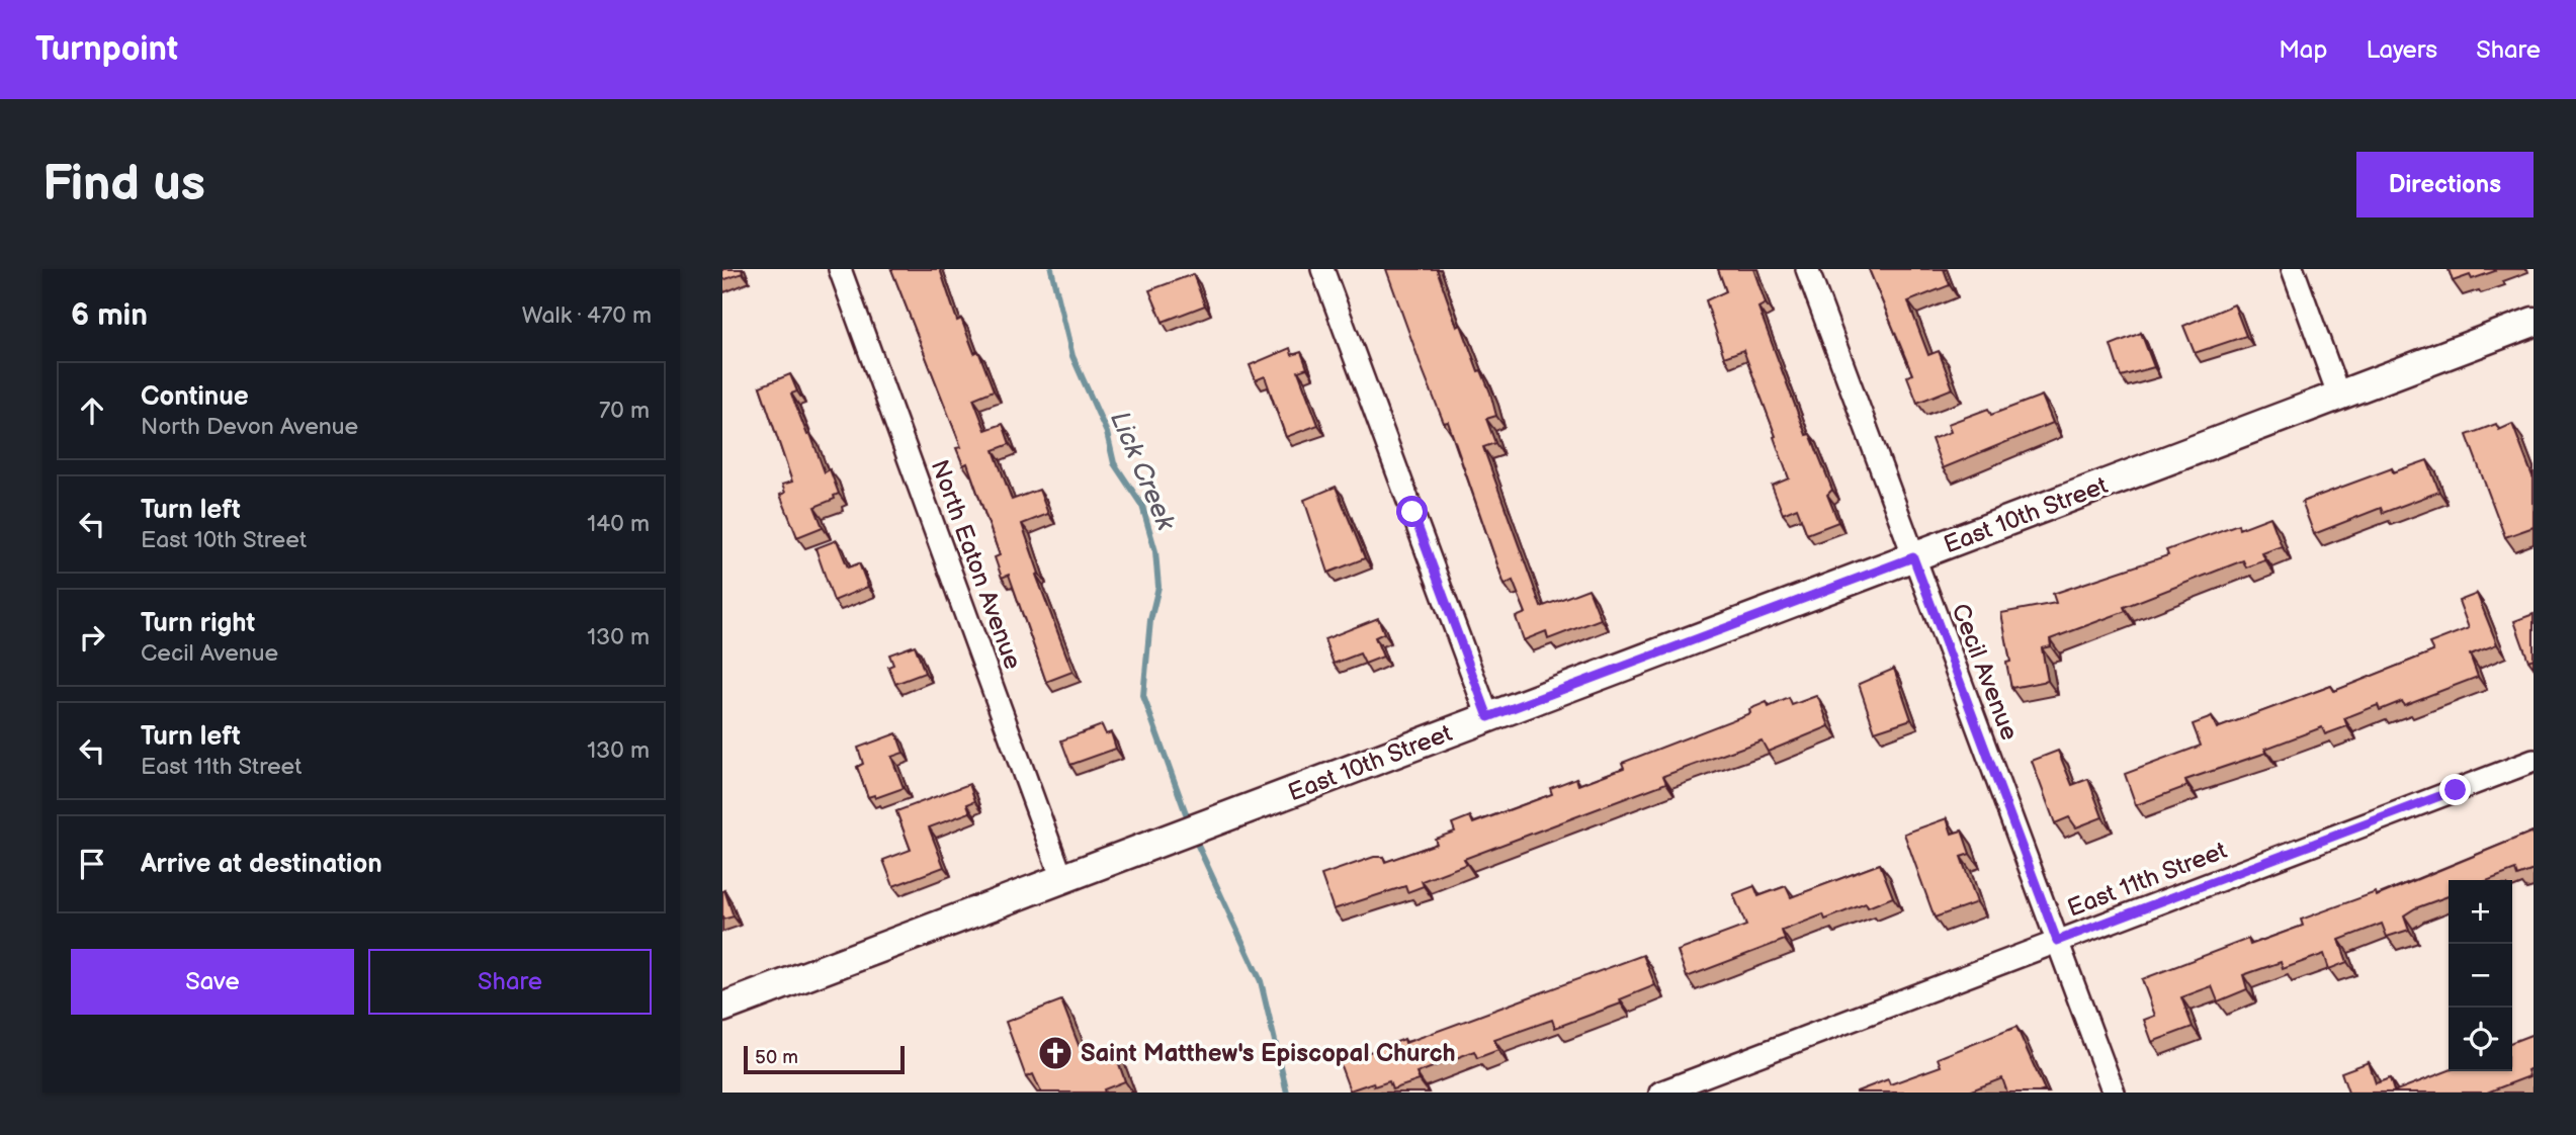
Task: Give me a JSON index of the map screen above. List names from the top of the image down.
{
  "streets": {
    "main road": ["East 10th Street"],
    "street": ["North Eaton Avenue", "Cecil Avenue", "East 11th Street"]
  },
  "crossings": [
    ["East 10th Street", "North Eaton Avenue"],
    ["East 10th Street", "Cecil Avenue"],
    ["Cecil Avenue", "East 11th Street"]
  ],
  "water": ["Lick Creek"],
  "places": {
    "church": ["Saint Matthew's Episcopal Church"]
  },
  "scale_bar": "50 m",
  "page": {
    "header": "Turnpoint",
    "nav": ["Map", "Layers", "Share"],
    "buttons": [
      "Directions",
      ["Save", "Share"]
    ],
    "title": "Find us",
    "heading": ["6 min", "Walk · 470 m"],
    "list": [
      ["Continue", "North Devon Avenue", "70 m"],
      ["Turn left", "East 10th Street", "140 m"],
      ["Turn right", "Cecil Avenue", "130 m"],
      ["Turn left", "East 11th Street", "130 m"],
      "Arrive at destination"
    ],
    "map_buttons": ["+", "−"],
    "scale": "50 m"
  }
}
